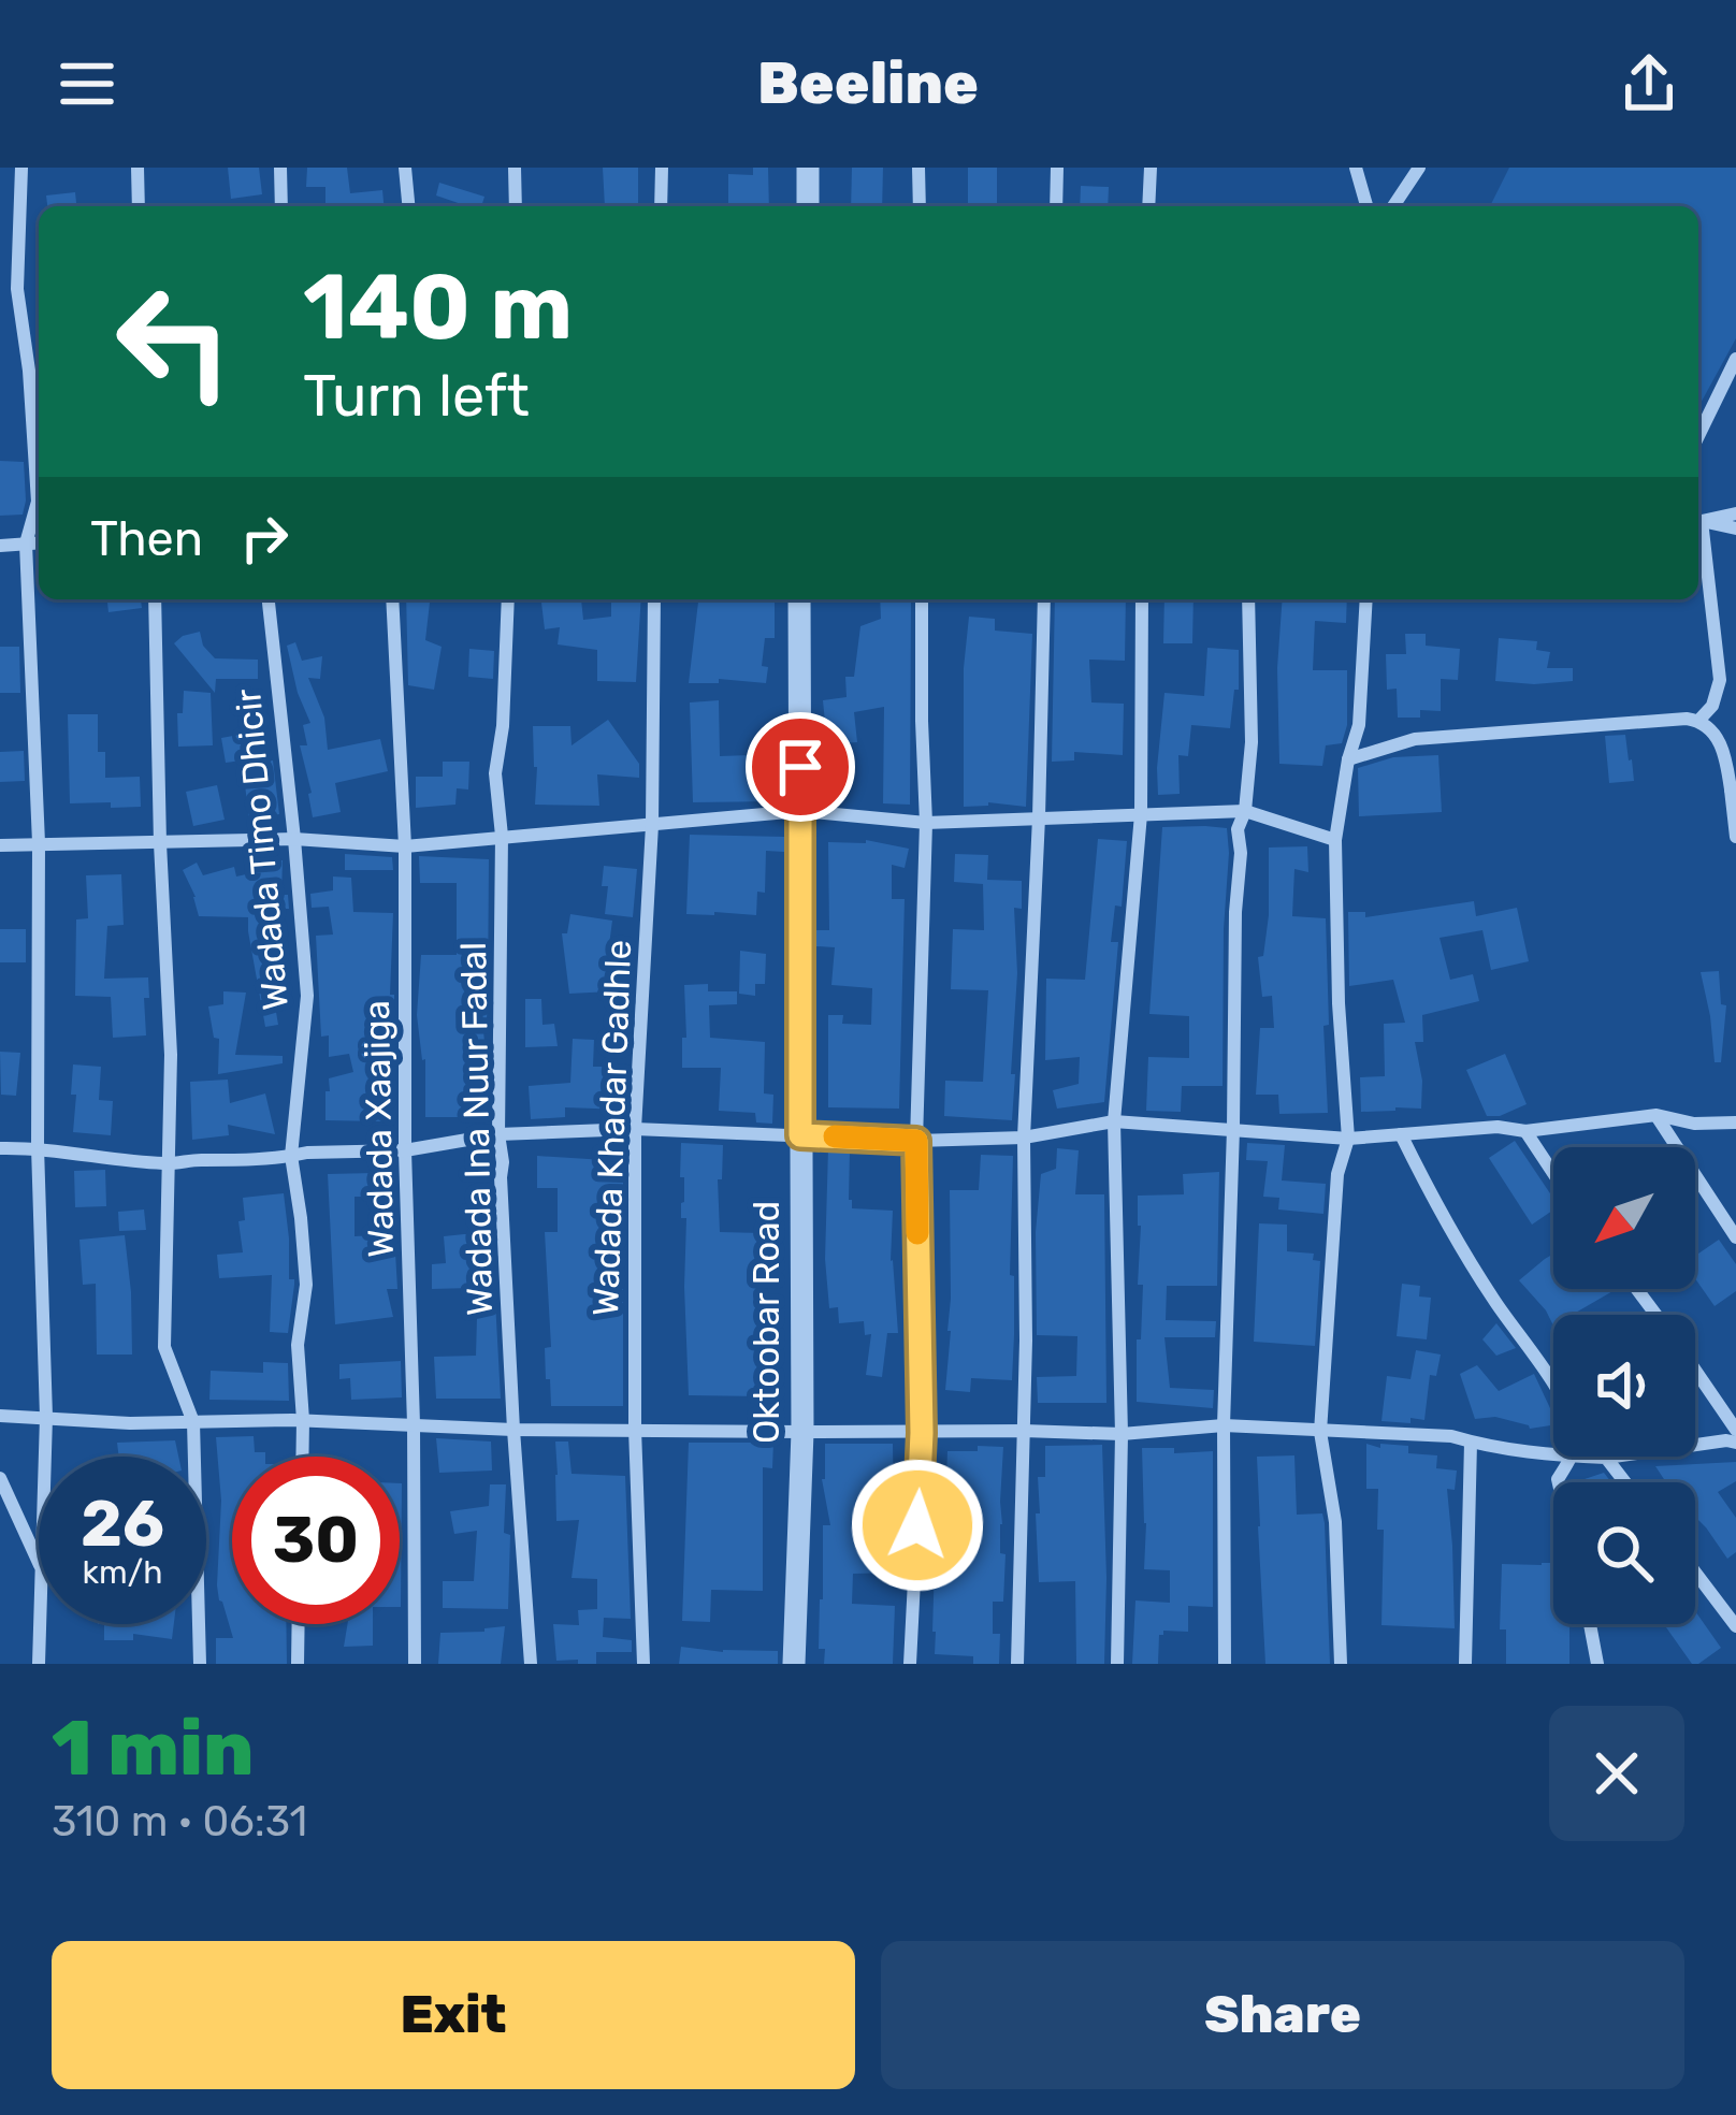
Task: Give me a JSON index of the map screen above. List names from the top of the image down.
{
  "streets": {
    "street": [
      "Wadada Timo Dhicir",
      "Wadada Khadar Gadhle",
      "Wadada Xaajiga",
      "Wadada Ina Nuur Fadal",
      "Oktoobar Road"
    ]
  },
  "north": "bottom left",
  "page": {
    "header": "Beeline",
    "turn": ["140 m", "Turn left"],
    "then": "Then",
    "speed": "26 km/h",
    "limit": "30",
    "heading": ["1 min", "310 m · 06:31"],
    "buttons": ["Exit", "Share"]
  }
}
